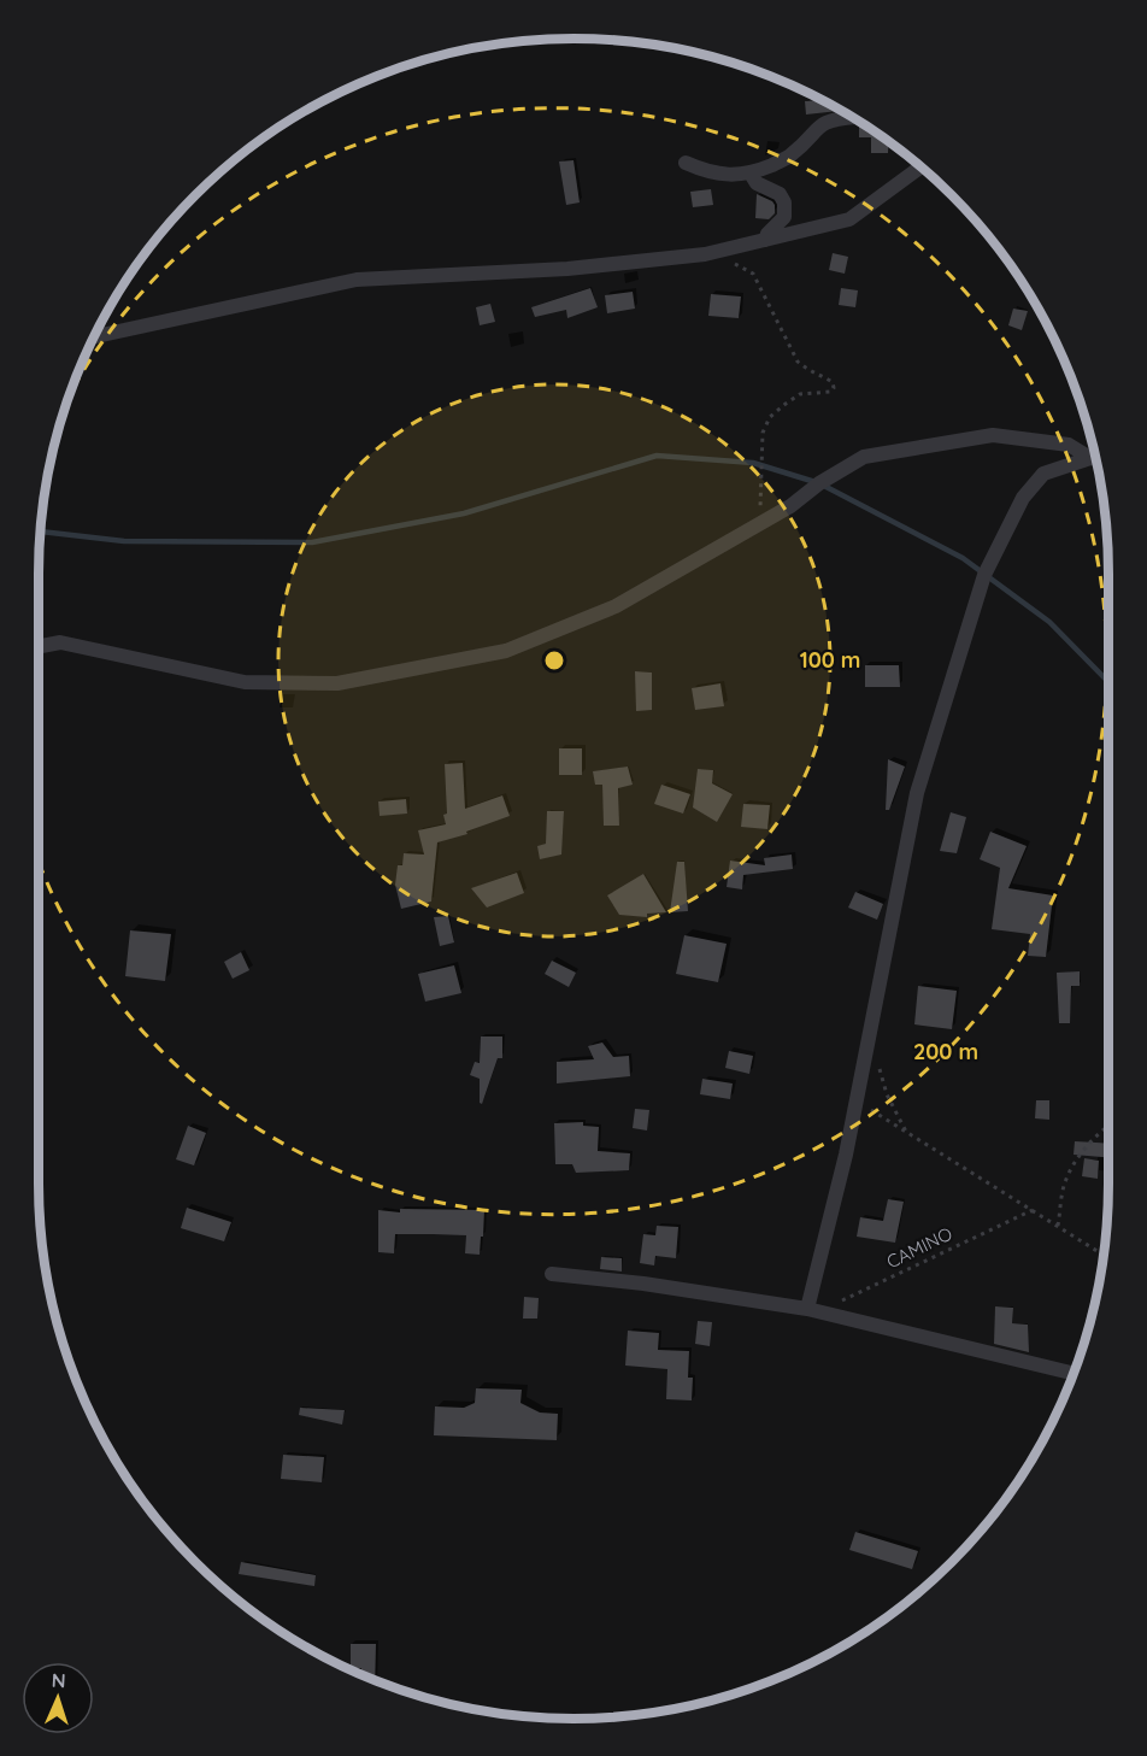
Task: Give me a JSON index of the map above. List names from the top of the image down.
{
  "streets": {
    "path": ["CAMINO"]
  },
  "north": "top",
  "rings": ["100 m", "200 m"]
}
